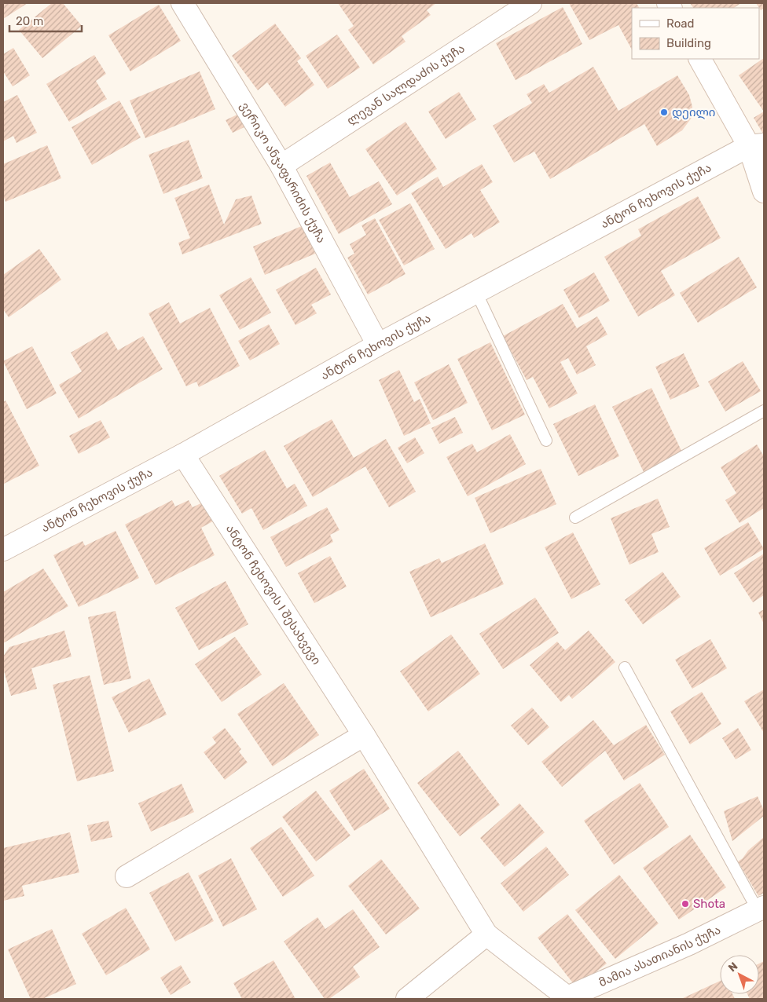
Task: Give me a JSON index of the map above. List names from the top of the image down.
{
  "streets": {
    "street": [
      "ლევან სალდაძის ქუჩა",
      "ვერიკო ანჯაფარიძის ქუჩა",
      "ანტონ ჩეხოვის ქუჩა",
      "ანტონ ჩეხოვის I შესახვევი",
      "მამია ასათიანის ქუჩა"
    ]
  },
  "crossings": [
    ["ლევან სალდაძის ქუჩა", "ვერიკო ანჯაფარიძის ქუჩა"],
    ["ვერიკო ანჯაფარიძის ქუჩა", "ანტონ ჩეხოვის ქუჩა"],
    ["ანტონ ჩეხოვის ქუჩა", "ანტონ ჩეხოვის I შესახვევი"],
    ["ანტონ ჩეხოვის I შესახვევი", "მამია ასათიანის ქუჩა"]
  ],
  "places": ["დეილი", "Shota"],
  "legend": ["Road", "Building"],
  "scale_bar": "20 m",
  "north": "top left"
}
